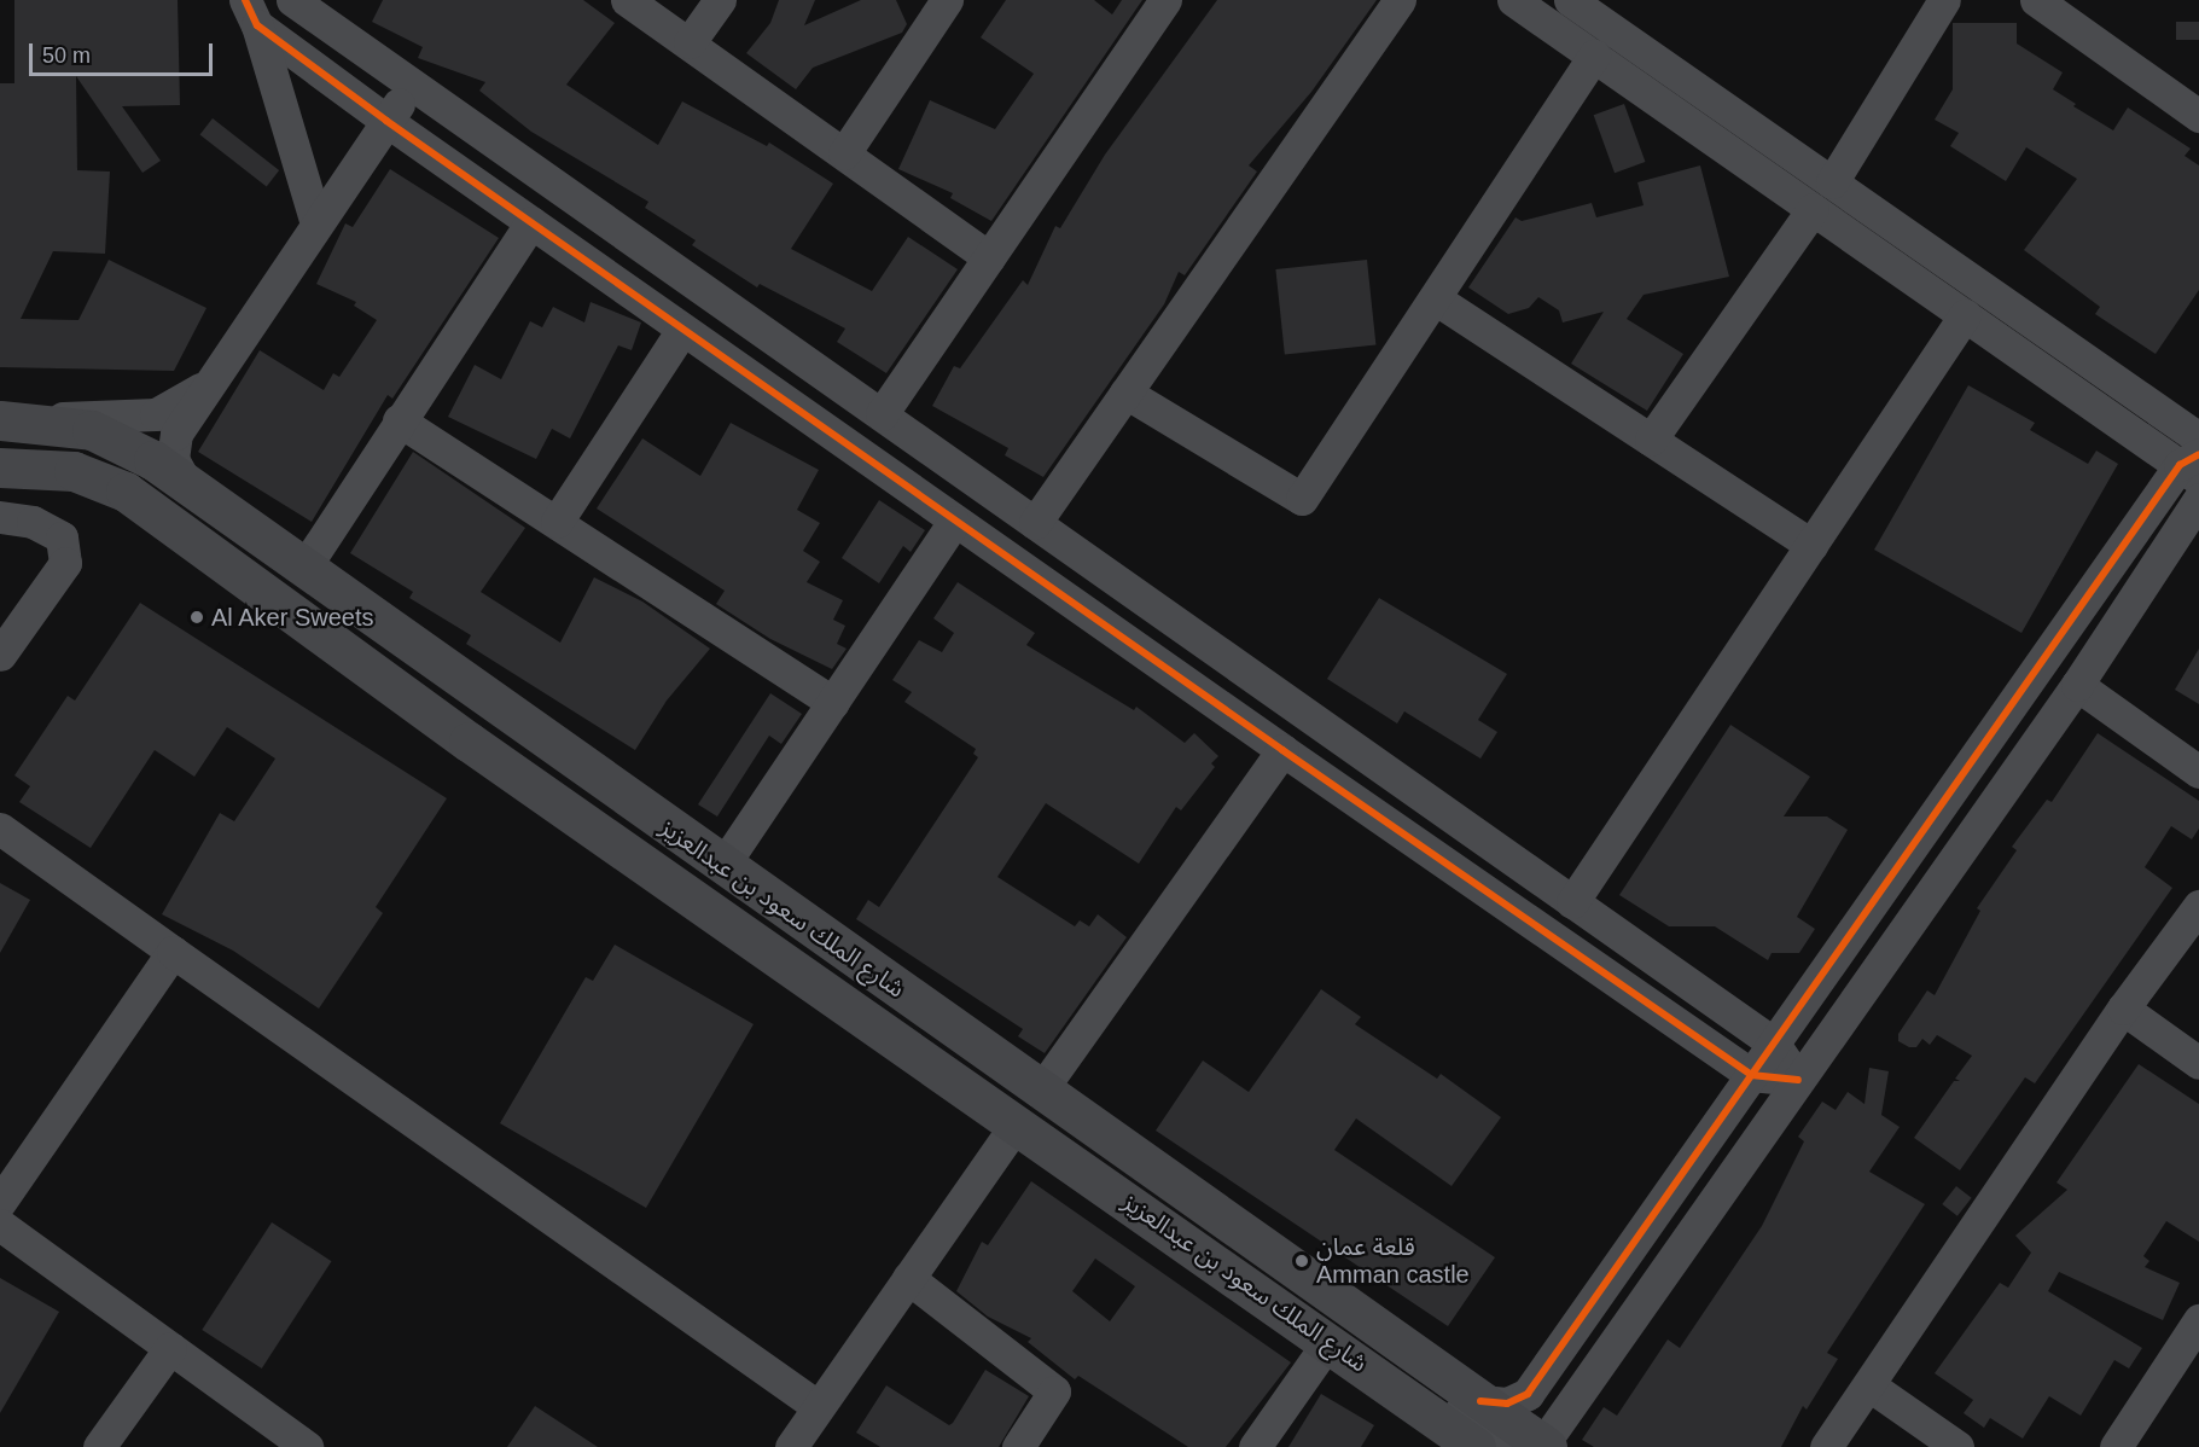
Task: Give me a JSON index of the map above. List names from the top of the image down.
{
  "streets": {
    "main road": ["شارع الملك سعود بن عبدالعزيز"]
  },
  "places": ["Al Aker Sweets", "قلعة عمان Amman castle"],
  "scale_bar": "50 m"
}
